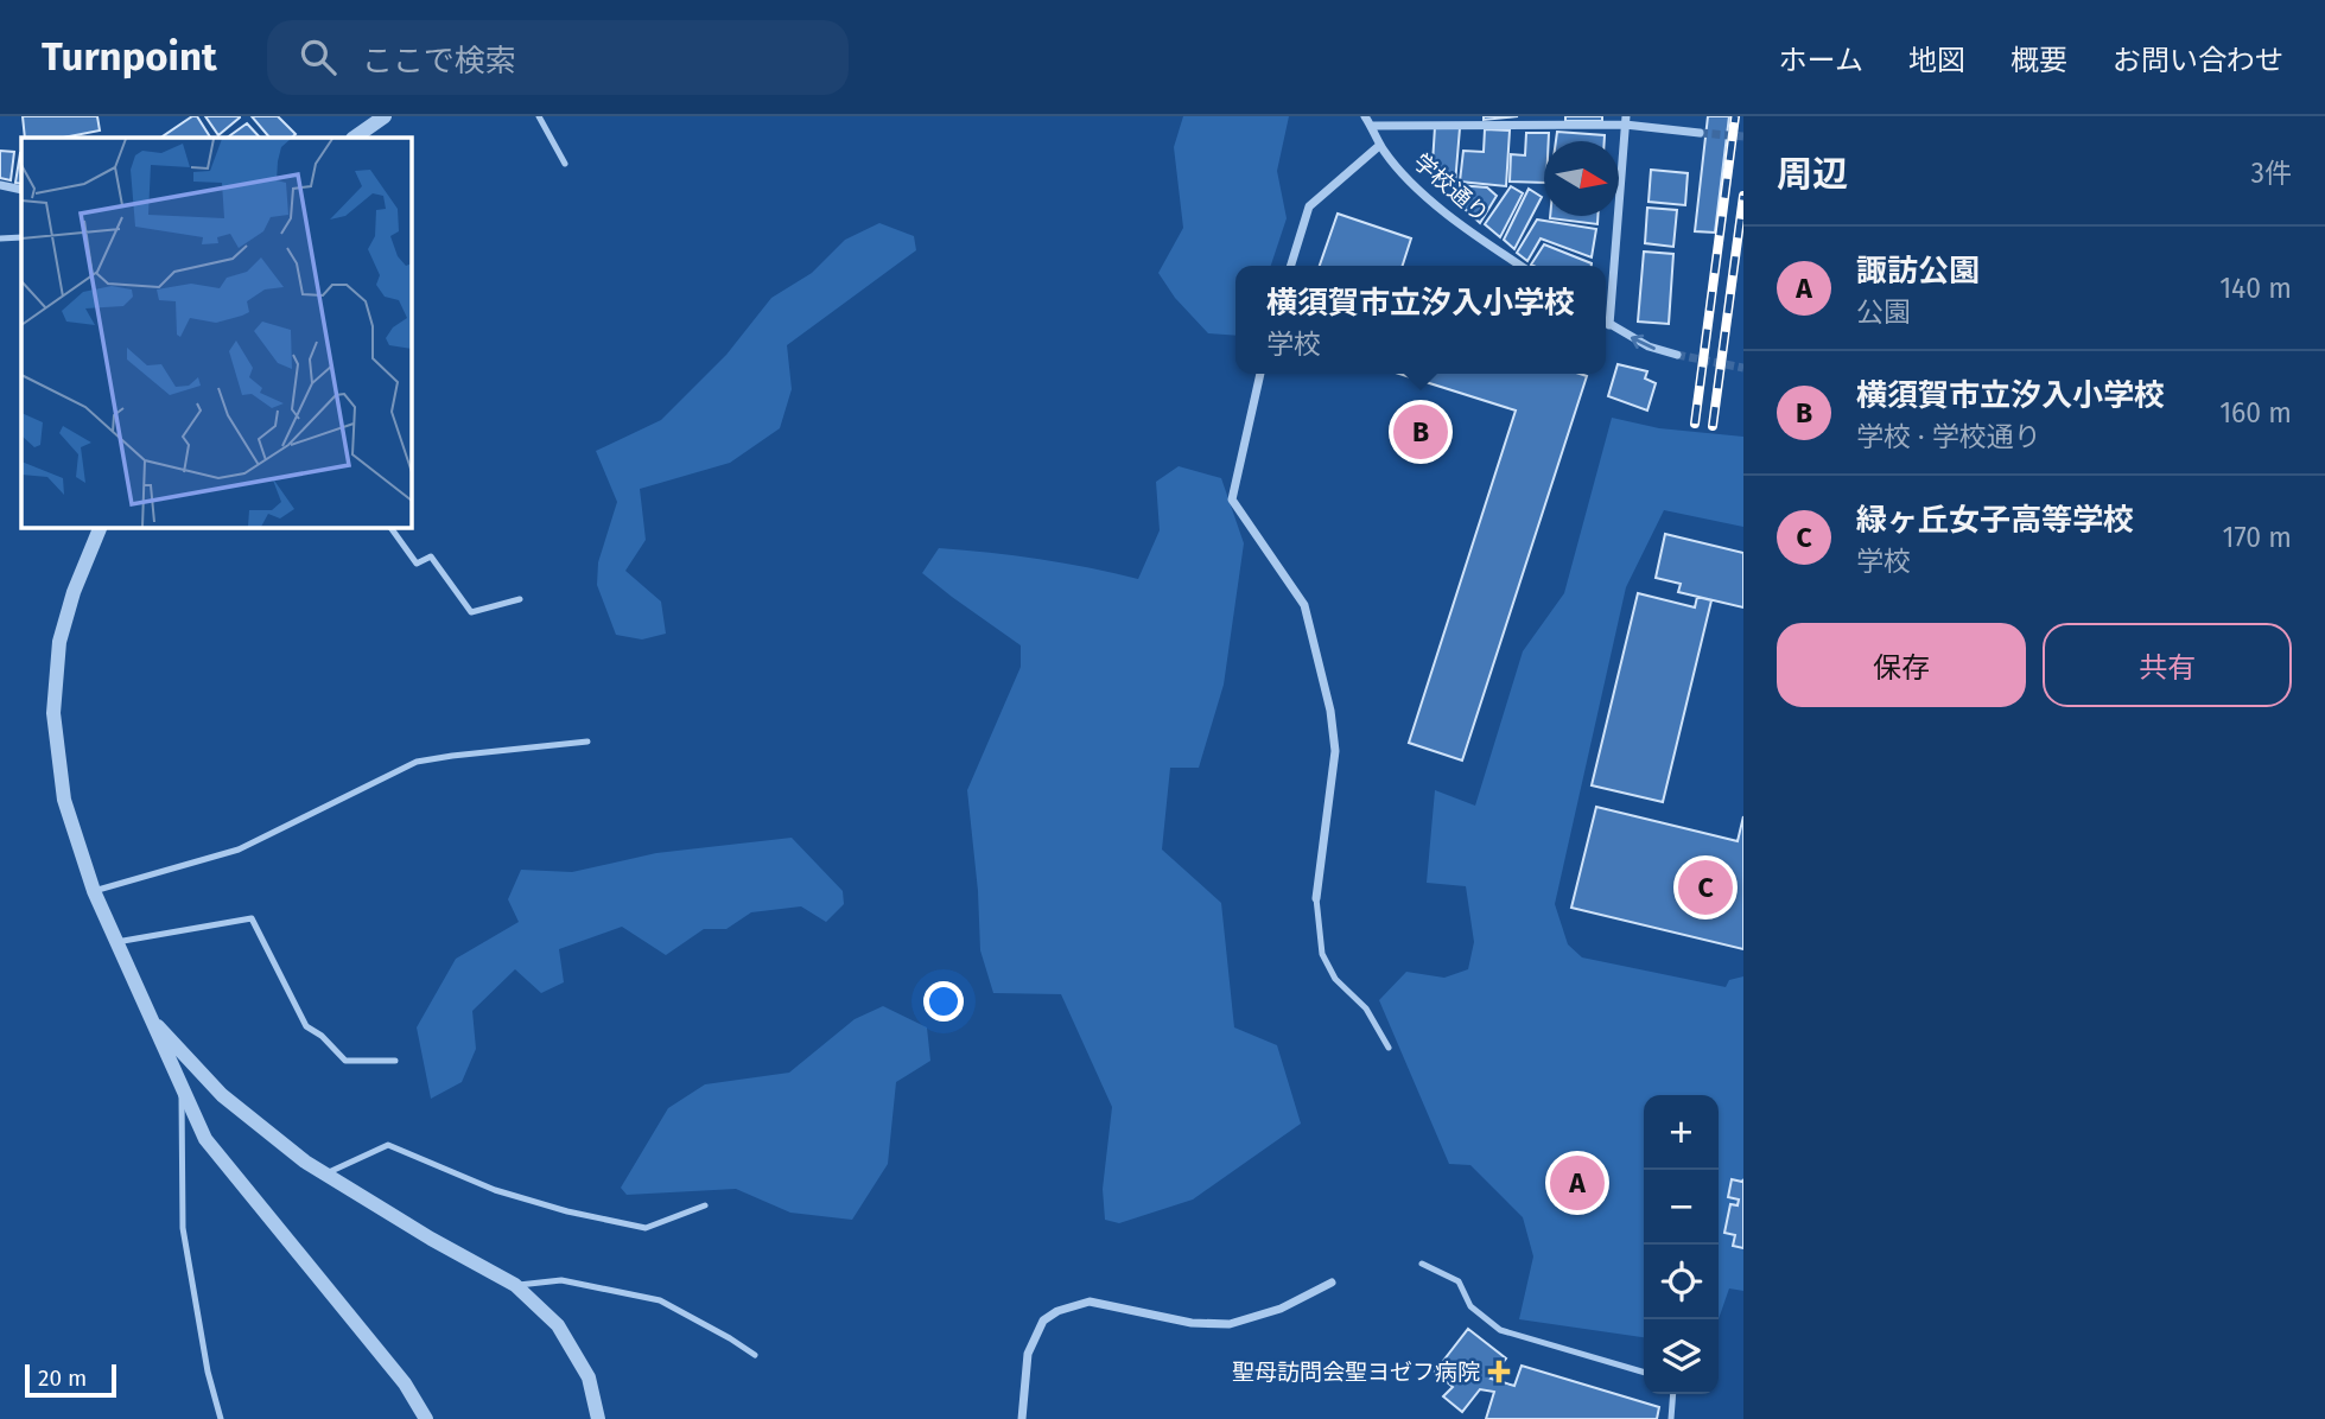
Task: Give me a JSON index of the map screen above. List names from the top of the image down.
{
  "streets": {
    "street": ["学校通り"]
  },
  "places": {
    "health": ["聖母訪問会聖ヨゼフ病院"]
  },
  "scale_bar": "20 m",
  "north": "right",
  "page": {
    "header": "Turnpoint",
    "search": "ここで検索",
    "nav": [
      "ホーム",
      "地図",
      "概要",
      "お問い合わせ"
    ],
    "heading": ["周辺", "3件"],
    "list": [
      {
        "mark": "A",
        "name": "諏訪公園",
        "note": "公園",
        "value": "140 m"
      },
      {
        "mark": "B",
        "name": "横須賀市立汐入小学校",
        "note": "学校 · 学校通り",
        "value": "160 m"
      },
      {
        "mark": "C",
        "name": "緑ヶ丘女子高等学校",
        "note": "学校",
        "value": "170 m"
      }
    ],
    "popup": ["横須賀市立汐入小学校", "学校"],
    "pins": ["B", "C", "A"],
    "buttons": ["保存", "共有"],
    "map_buttons": ["+", "−"],
    "scale": "20 m"
  }
}
